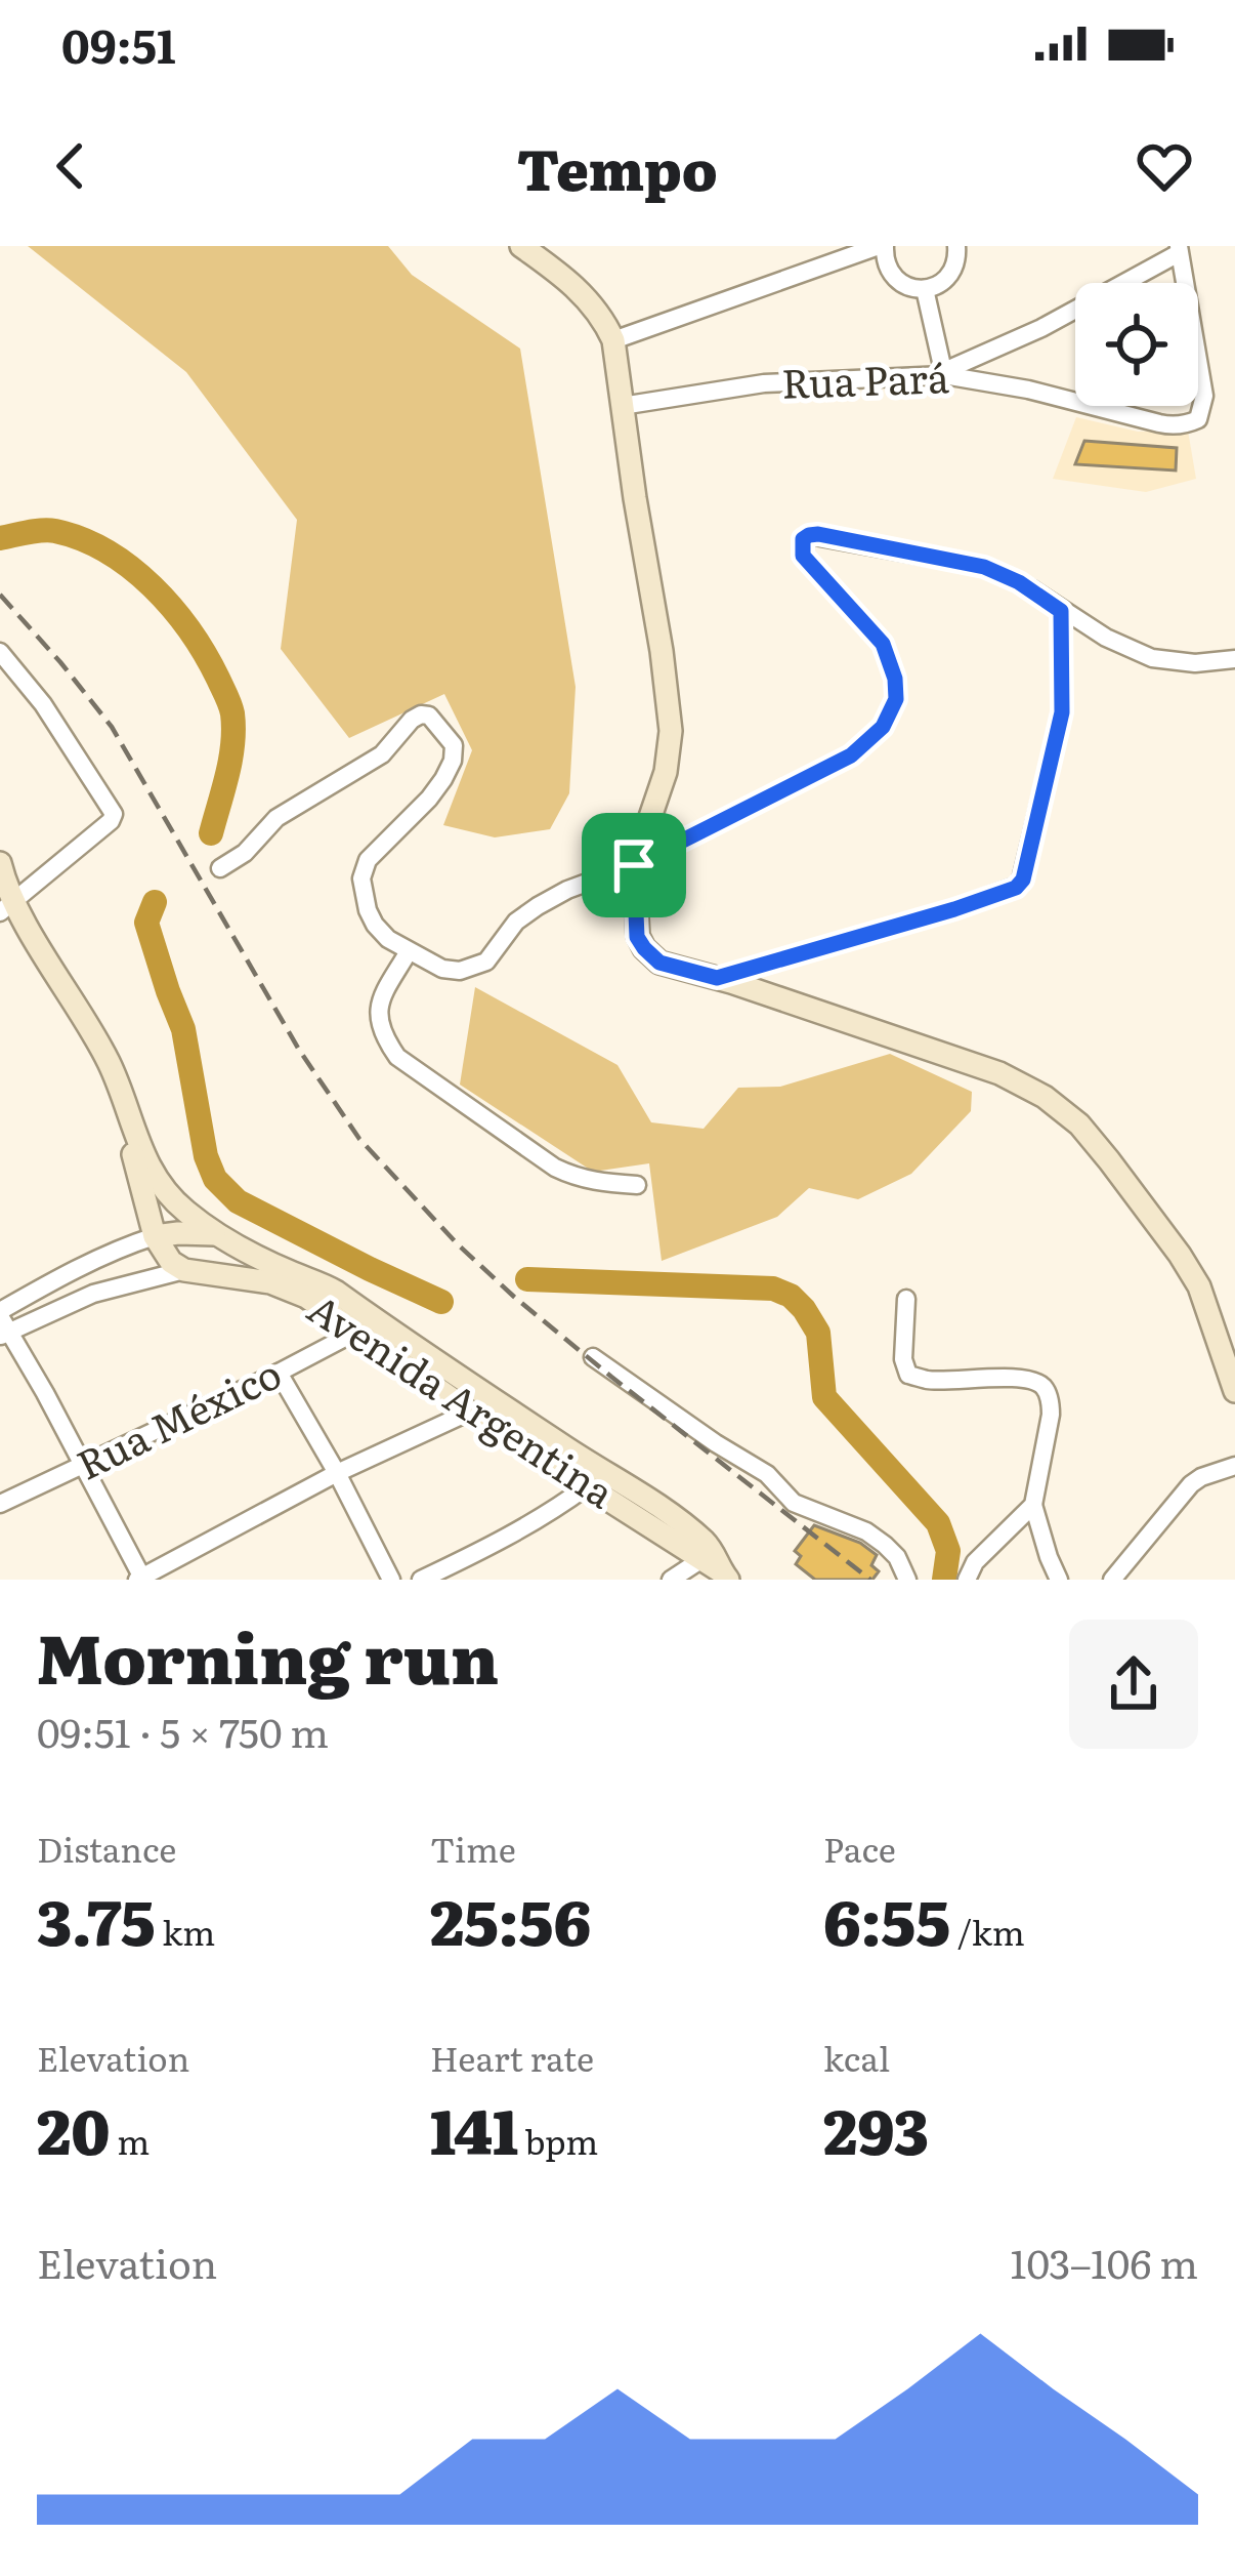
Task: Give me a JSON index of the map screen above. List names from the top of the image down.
{
  "streets": {
    "street": ["Rua Pará", "Avenida Argentina", "Rua México"]
  },
  "crossings": [
    ["Avenida Argentina", "Rua México"]
  ],
  "page": {
    "status": "09:51",
    "header": "Tempo",
    "heading": ["Morning run", "09:51 · 5 × 750 m"],
    "stats": [
      ["Distance", "3.75 km"],
      ["Time", "25:56"],
      ["Pace", "6:55 /km"],
      ["Elevation", "20 m"],
      ["Heart rate", "141 bpm"],
      ["kcal", "293"]
    ],
    "chart": ["Elevation", "103–106 m"]
  }
}
